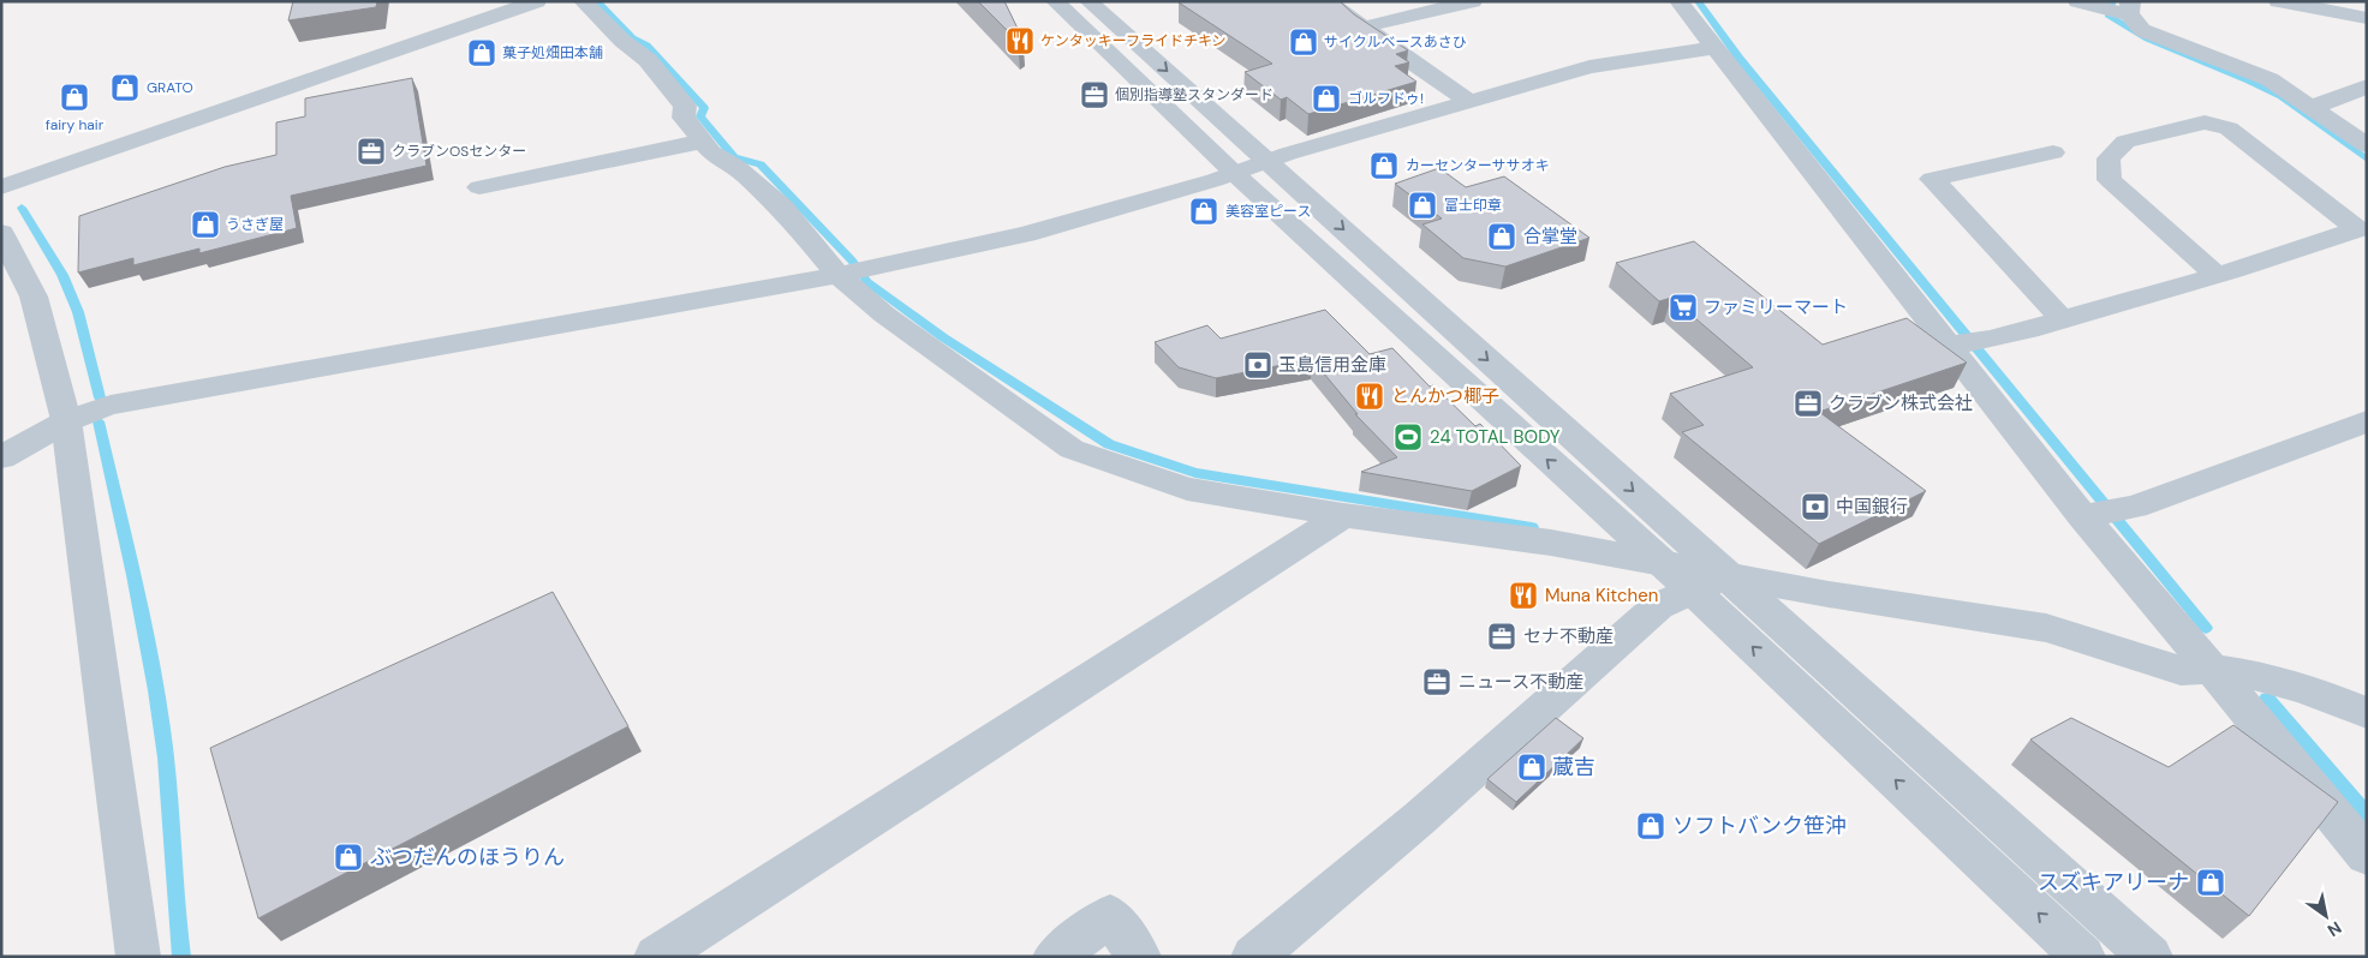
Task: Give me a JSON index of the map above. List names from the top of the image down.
{
  "places": {
    "restaurant": ["ケンタッキーフライドチキン", "とんかつ椰子", "Muna Kitchen"],
    "shop": [
      "サイクルベースあさひ",
      "菓子処畑田本舗",
      "GRATO",
      "fairy hair",
      "ゴルフドゥ!",
      "カーセンターササオキ",
      "富士印章",
      "美容室ピース",
      "うさぎ屋",
      "合掌堂",
      "蔵吉",
      "ソフトバンク笹沖",
      "ぶつだんのほうりん",
      "スズキアリーナ"
    ],
    "office": [
      "個別指導塾スタンダード",
      "クラブンOSセンター",
      "クラブン株式会社",
      "セナ不動産",
      "ニュース不動産"
    ],
    "supermarket": ["ファミリーマート"],
    "bank": ["玉島信用金庫", "中国銀行"],
    "sports": ["24 TOTAL BODY"]
  },
  "north": "bottom right"
}
